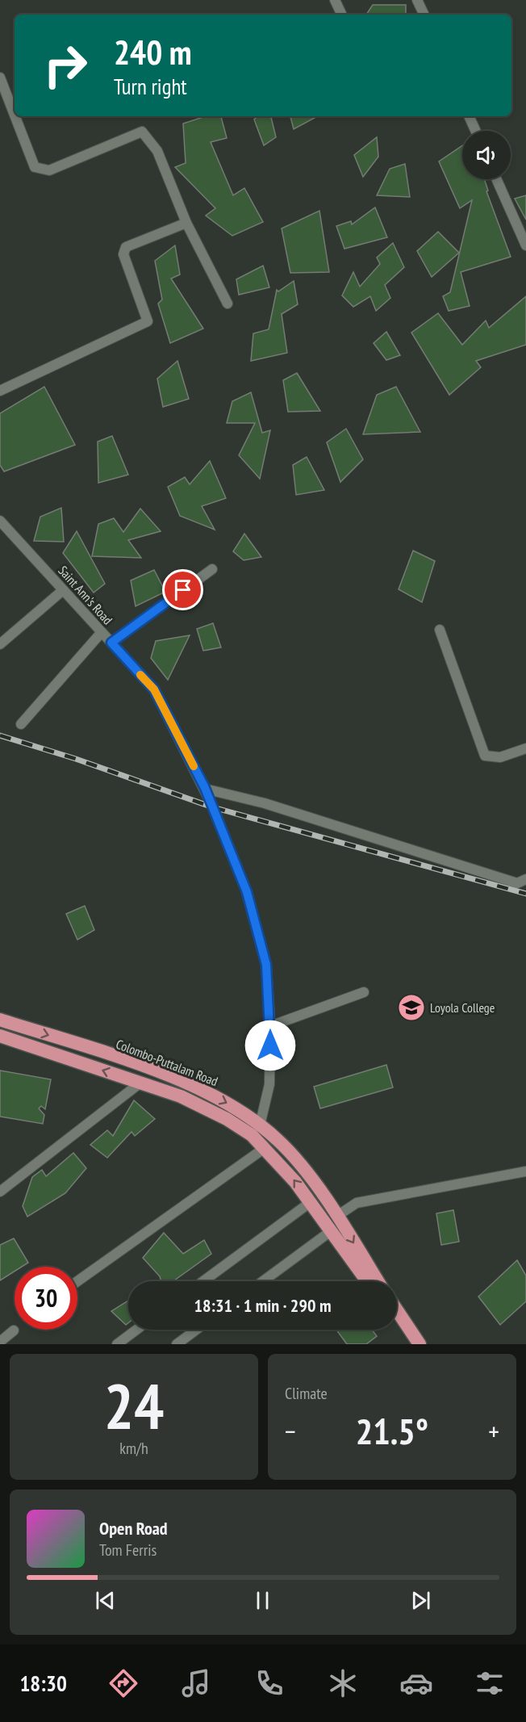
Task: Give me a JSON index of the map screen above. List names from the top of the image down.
{
  "streets": {
    "highway": ["Colombo-Puttalam Road"],
    "street": ["Saint Ann's Road"]
  },
  "crossings": [
    ["Saint Ann's Road", "Colombo-Puttalam Road"]
  ],
  "places": {
    "school or university": ["Loyola College"]
  },
  "page": {
    "turn": ["240 m", "Turn right"],
    "limit": "30",
    "trip": "18:31 · 1 min · 290 m",
    "tile": [
      ["24", "km/h"],
      "Climate"
    ],
    "heat": ["−", "21.5°", "+"],
    "song": ["Open Road", "Tom Ferris"],
    "tabs": "18:30"
  }
}
